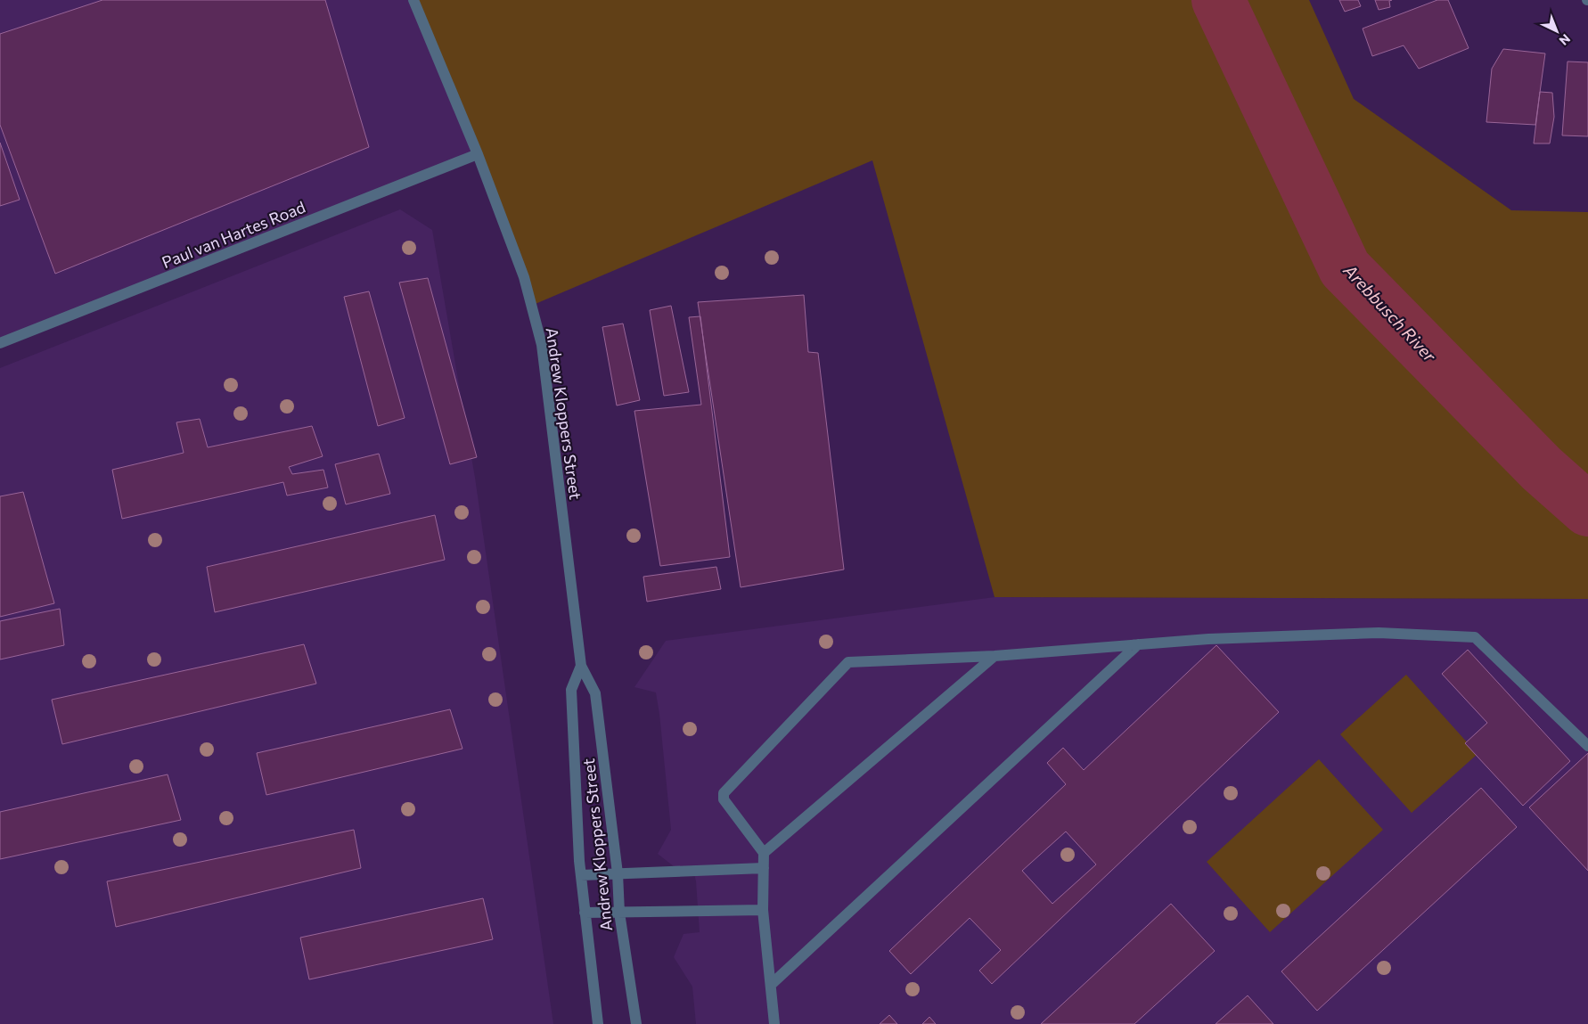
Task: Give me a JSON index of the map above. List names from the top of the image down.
{
  "streets": {
    "street": ["Paul van Hartes Road", "Andrew Kloppers Street"]
  },
  "crossings": [
    ["Paul van Hartes Road", "Andrew Kloppers Street"]
  ],
  "water": ["Arebbusch River"],
  "north": "bottom right"
}
